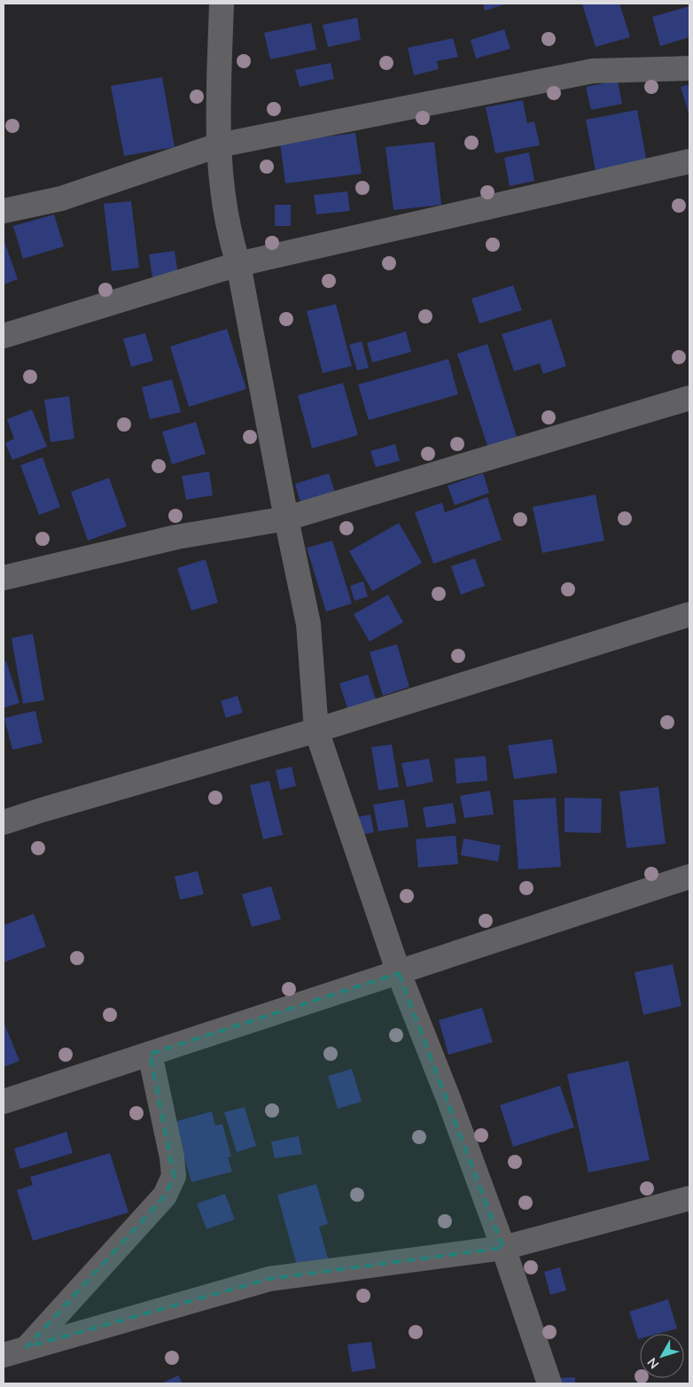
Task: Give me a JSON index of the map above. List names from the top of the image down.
{
  "north": "bottom left"
}
